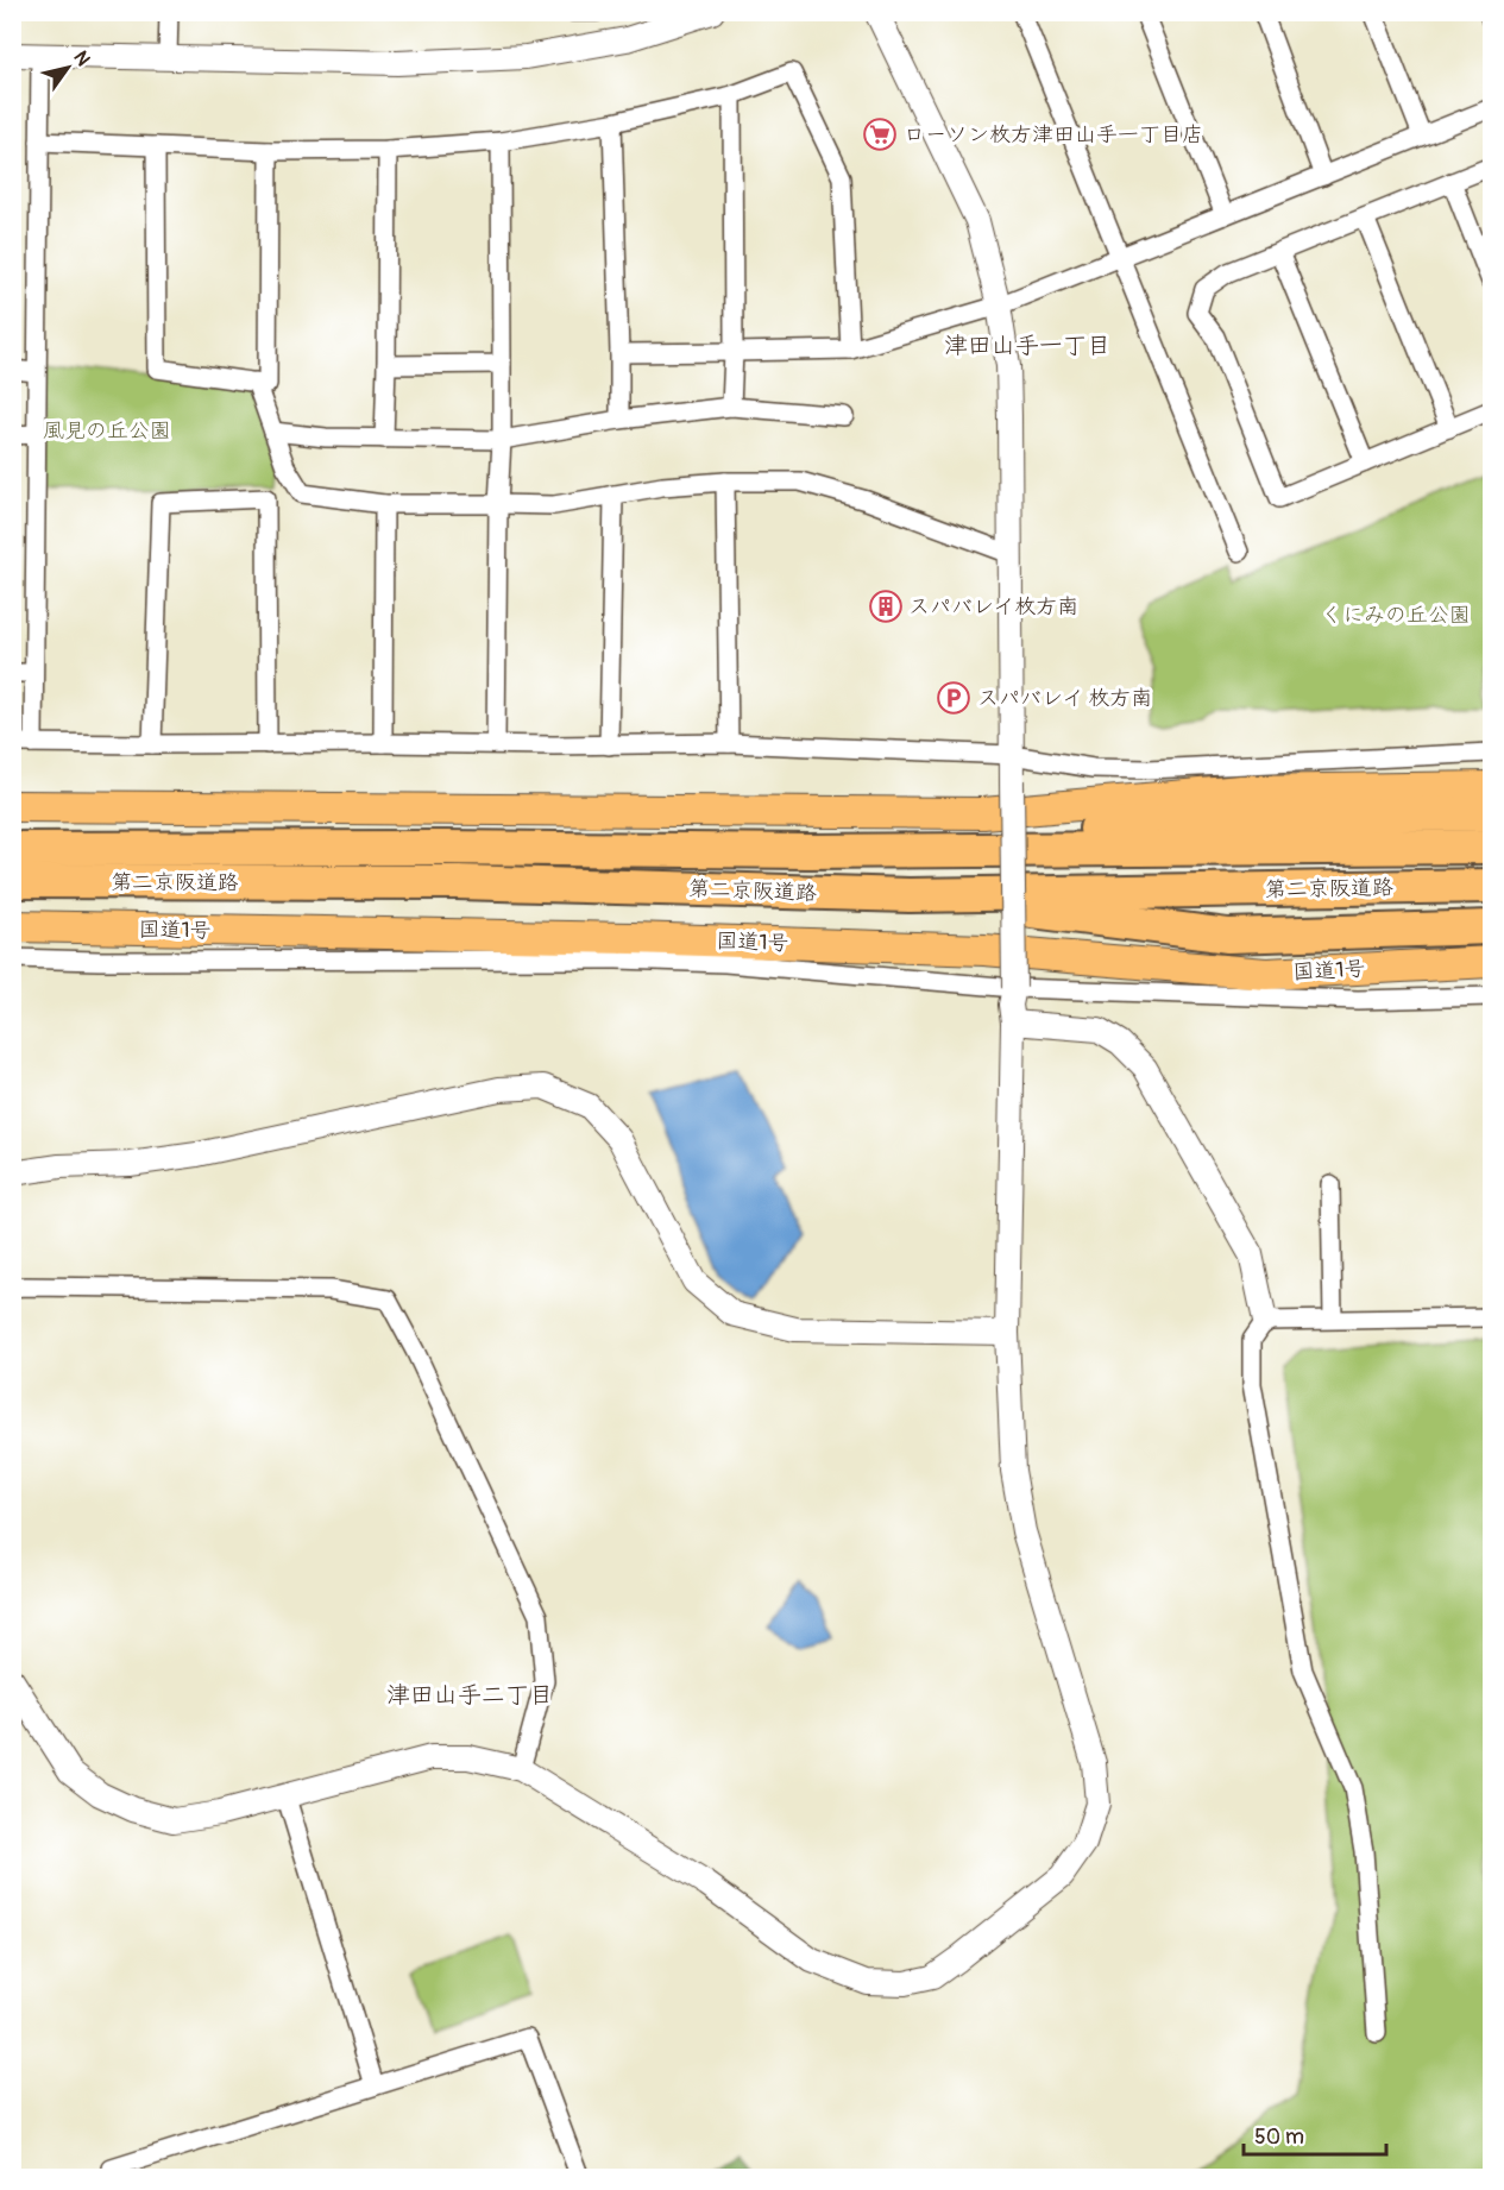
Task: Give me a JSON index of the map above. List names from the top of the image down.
{
  "streets": {
    "highway": ["第二京阪道路", "国道1号"]
  },
  "districts": ["津田山手一丁目", "津田山手二丁目"],
  "parks": ["風見の丘公園", "くにみの丘公園"],
  "places": {
    "supermarket": ["ローソン枚方津田山手一丁目店"],
    "building": ["スパバレイ枚方南"],
    "parking": ["スパバレイ 枚方南"]
  },
  "scale_bar": "50 m",
  "north": "top right"
}
